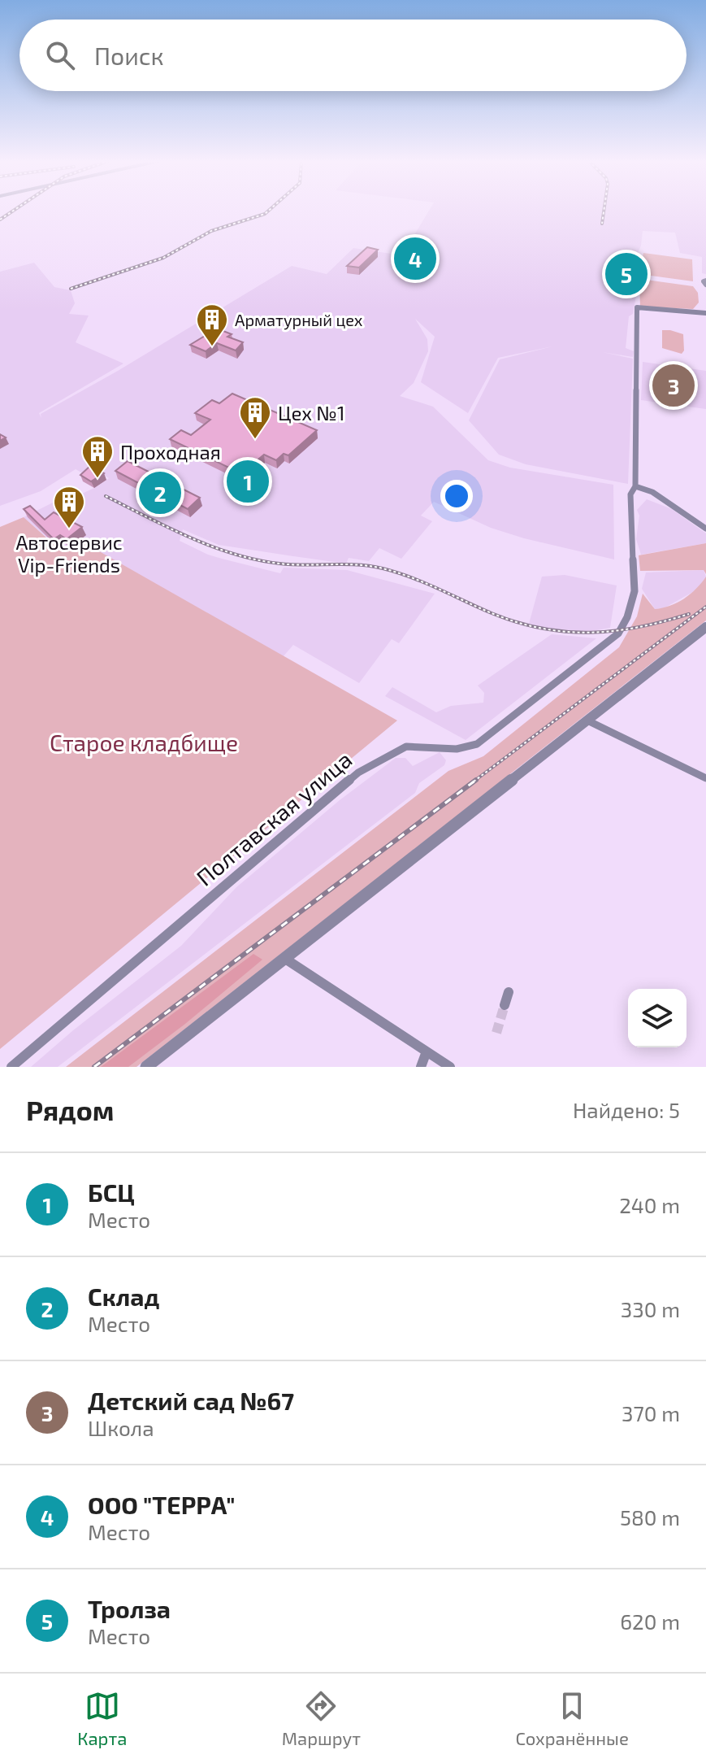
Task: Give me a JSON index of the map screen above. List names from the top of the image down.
{
  "streets": {
    "street": ["Полтавская улица"]
  },
  "parks": ["Старое кладбище"],
  "places": {
    "building": [
      "Арматурный цех",
      "Цех №1",
      "Проходная",
      "Автосервис Vip-Friends"
    ]
  },
  "page": {
    "search": "Поиск",
    "pins": [
      "4",
      "5",
      "3",
      "1",
      "2"
    ],
    "heading": ["Рядом", "Найдено: 5"],
    "list": [
      {
        "mark": "1",
        "name": "БСЦ",
        "note": "Место",
        "value": "240 m"
      },
      {
        "mark": "2",
        "name": "Склад",
        "note": "Место",
        "value": "330 m"
      },
      {
        "mark": "3",
        "name": "Детский сад №67",
        "note": "Школа",
        "value": "370 m"
      },
      {
        "mark": "4",
        "name": "OOO \"ТЕРРА\"",
        "note": "Место",
        "value": "580 m"
      },
      {
        "mark": "5",
        "name": "Тролза",
        "note": "Место",
        "value": "620 m"
      }
    ],
    "nav": ["Карта", "Маршрут", "Сохранённые"]
  }
}
